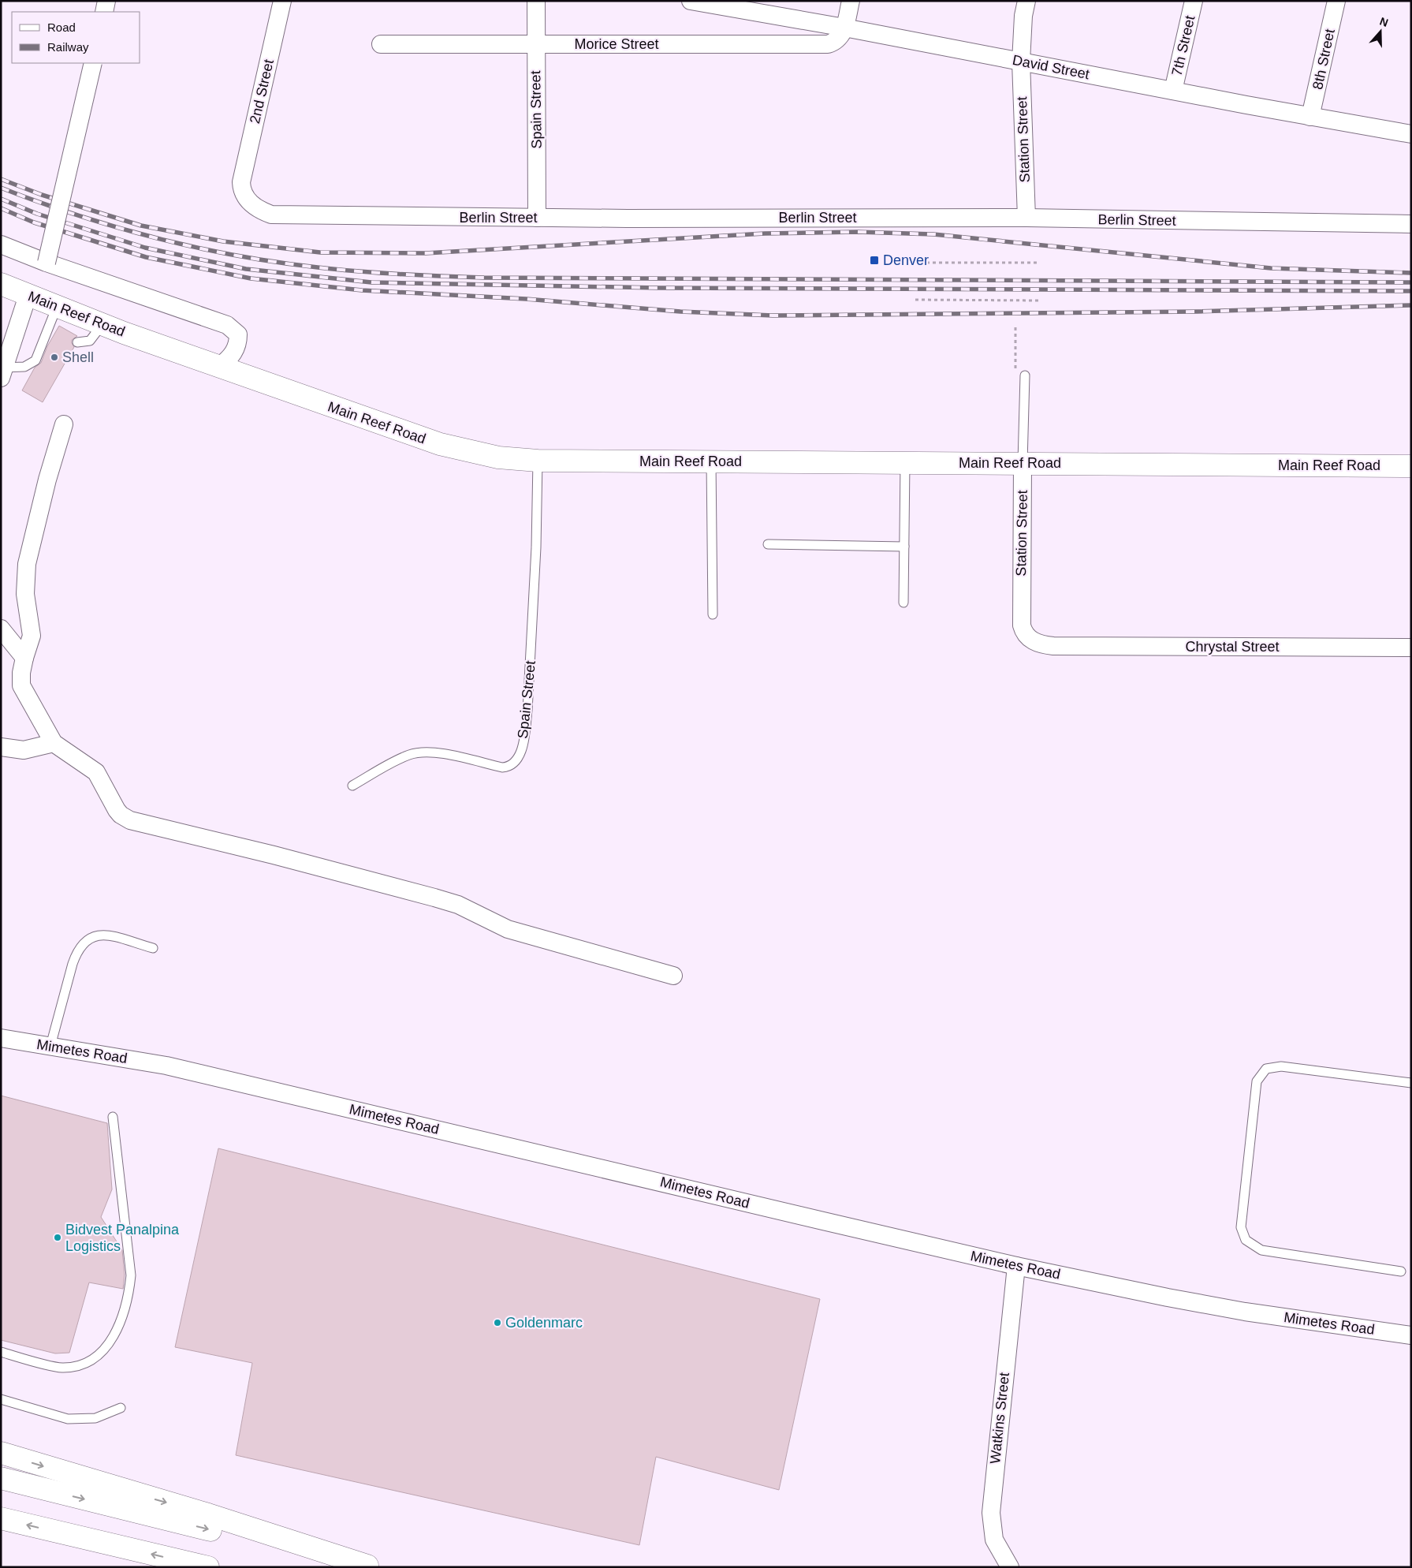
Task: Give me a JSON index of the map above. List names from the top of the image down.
{
  "streets": {
    "main road": ["Main Reef Road"],
    "street": [
      "Morice Street",
      "7th Street",
      "8th Street",
      "David Street",
      "2nd Street",
      "Spain Street",
      "Station Street",
      "Berlin Street",
      "Chrystal Street",
      "Mimetes Road",
      "Watkins Street"
    ]
  },
  "crossings": [
    ["Morice Street", "David Street"],
    ["Morice Street", "Spain Street"],
    ["7th Street", "David Street"],
    ["8th Street", "David Street"],
    ["David Street", "Station Street"],
    ["2nd Street", "Berlin Street"],
    ["Spain Street", "Berlin Street"],
    ["Spain Street", "Main Reef Road"],
    ["Station Street", "Berlin Street"],
    ["Station Street", "Main Reef Road"],
    ["Station Street", "Chrystal Street"],
    ["Mimetes Road", "Watkins Street"]
  ],
  "places": {
    "transit": ["Denver"],
    "other": ["Shell", "Bidvest Panalpina Logistics", "Goldenmarc"]
  },
  "legend": ["Road", "Railway"],
  "north": "top"
}
